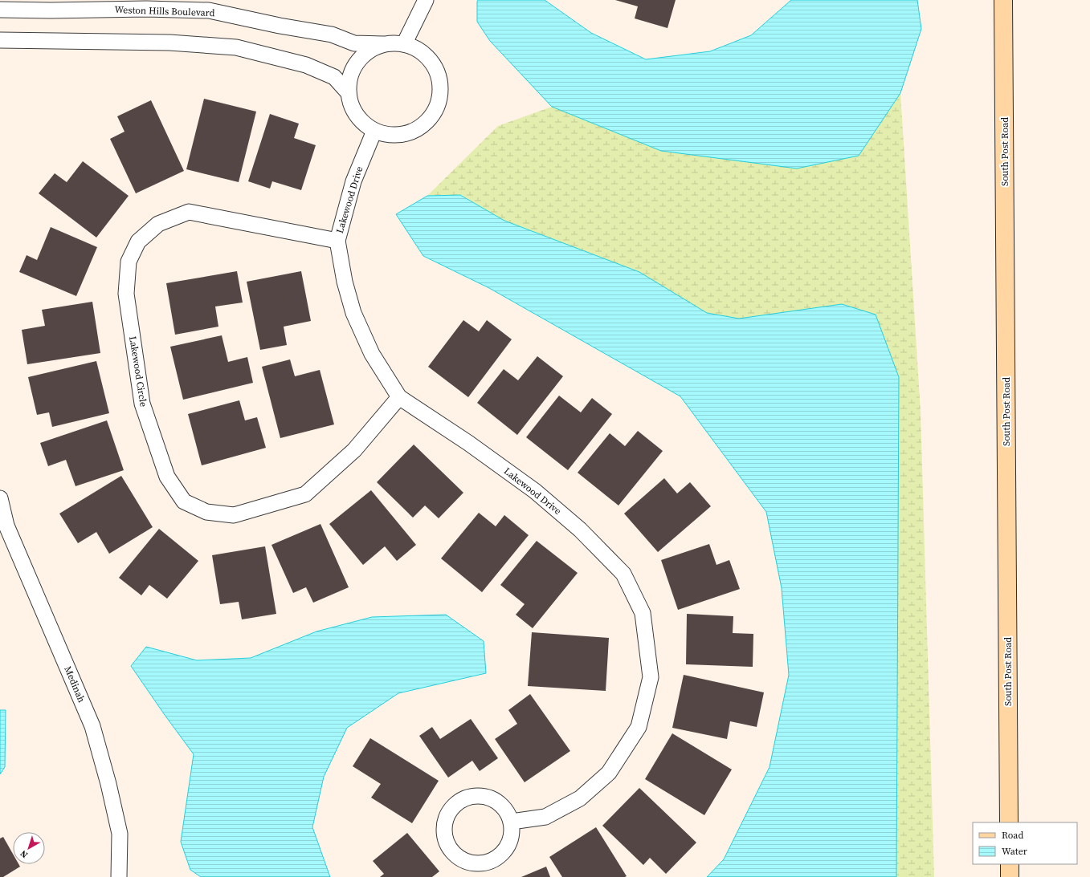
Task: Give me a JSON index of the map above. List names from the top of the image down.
{
  "streets": {
    "street": [
      "Weston Hills Boulevard",
      "South Post Road",
      "Lakewood Drive",
      "Lakewood Circle",
      "Medinah"
    ]
  },
  "crossings": [
    ["Weston Hills Boulevard", "Lakewood Drive"],
    ["Lakewood Drive", "Lakewood Circle"]
  ],
  "legend": ["Road", "Water"],
  "north": "bottom left"
}
